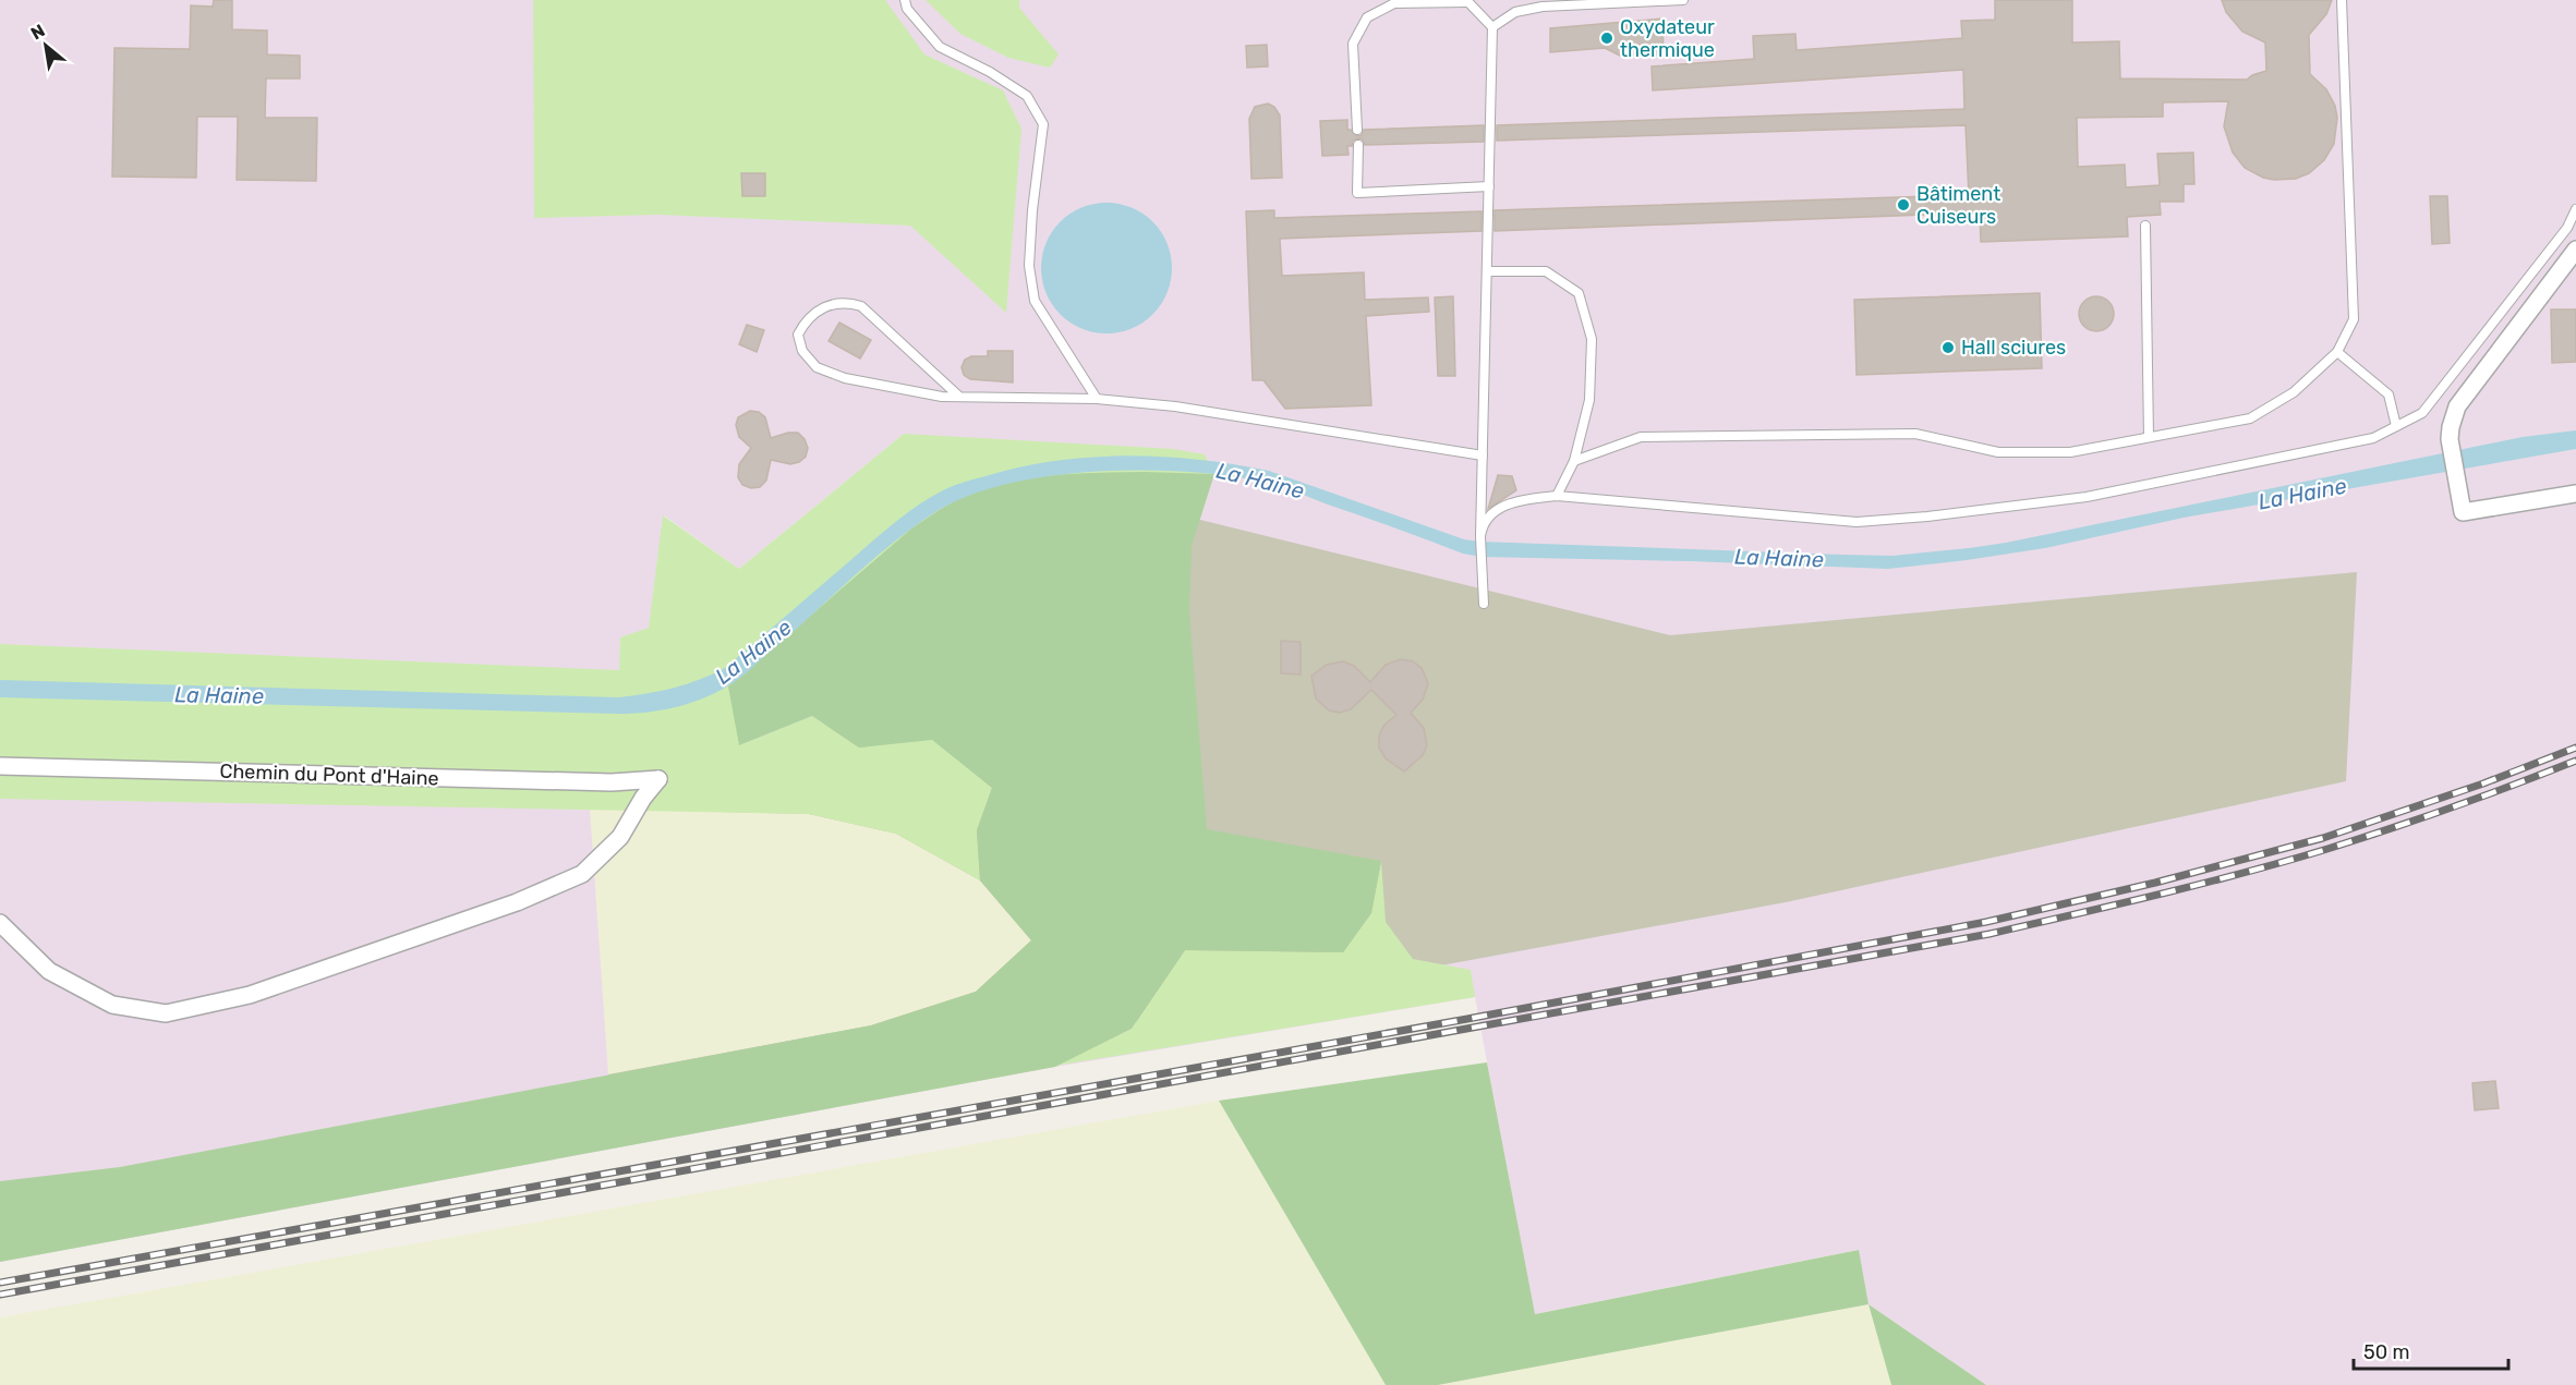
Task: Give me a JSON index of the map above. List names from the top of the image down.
{
  "streets": {
    "street": ["Chemin du Pont d'Haine"]
  },
  "water": ["La Haine"],
  "places": ["Oxydateur thermique", "Bâtiment Cuiseurs", "Hall sciures"],
  "scale_bar": "50 m",
  "north": "top left"
}
